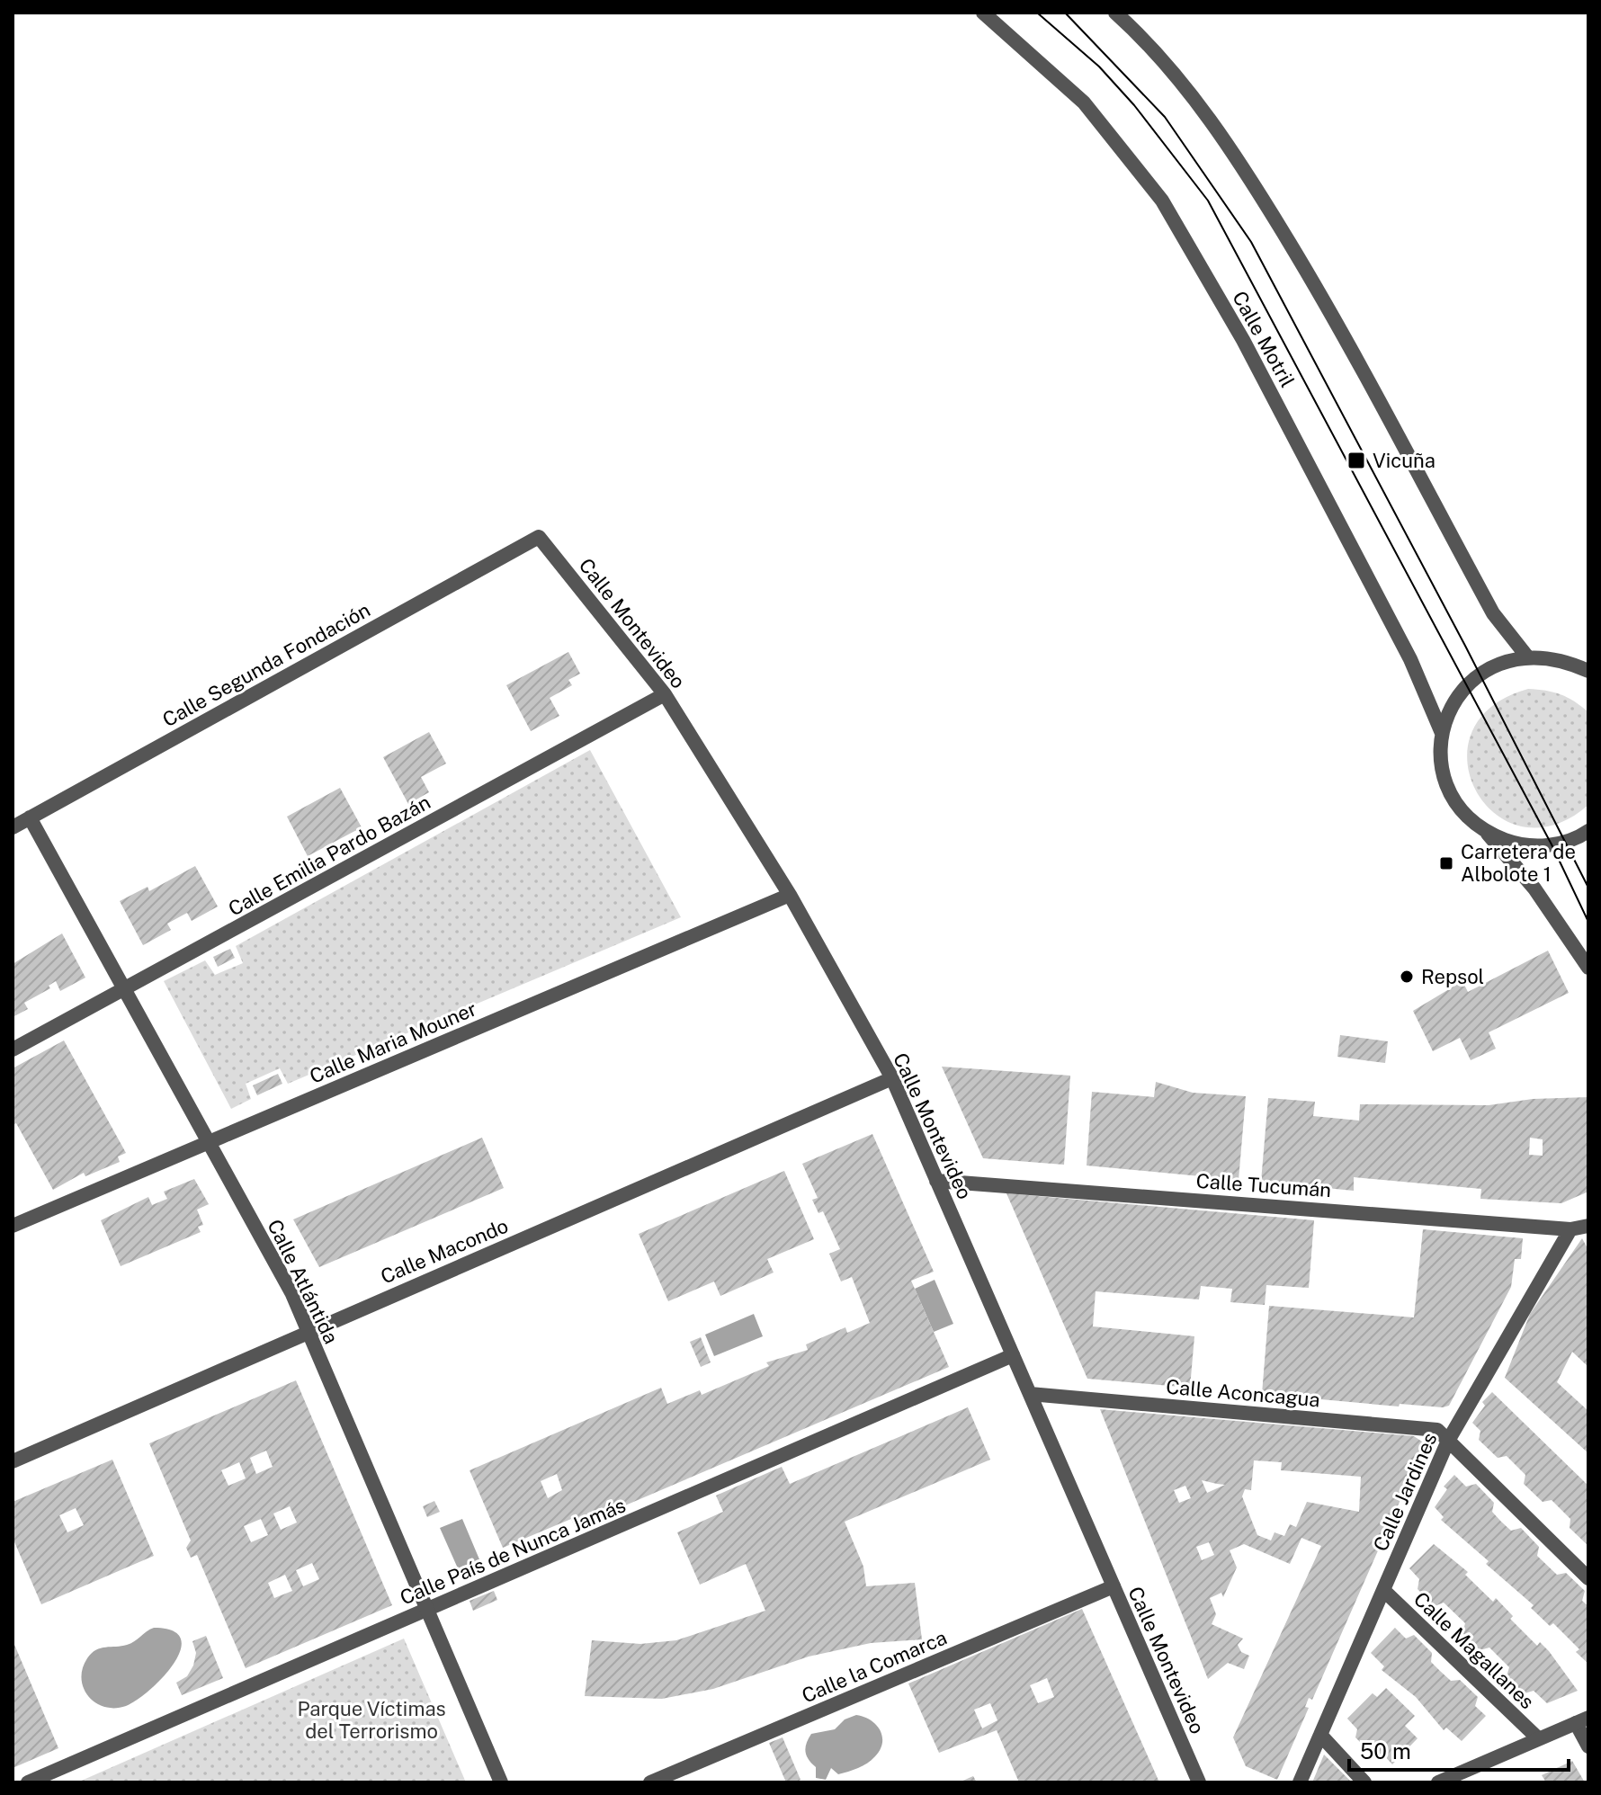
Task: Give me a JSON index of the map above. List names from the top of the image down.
{
  "streets": {
    "street": [
      "Calle Motril",
      "Calle Montevideo",
      "Calle Segunda Fondación",
      "Calle Emilia Pardo Bazán",
      "Calle Maria Mouner",
      "Calle Tucumán",
      "Calle Macondo",
      "Calle Atlántida",
      "Calle Aconcagua",
      "Calle Jardines",
      "Calle País de Nunca Jamás",
      "Calle Magallanes",
      "Calle la Comarca"
    ]
  },
  "crossings": [
    ["Calle Montevideo", "Calle Segunda Fondación"],
    ["Calle Montevideo", "Calle Emilia Pardo Bazán"],
    ["Calle Montevideo", "Calle Maria Mouner"],
    ["Calle Montevideo", "Calle Tucumán"],
    ["Calle Montevideo", "Calle Macondo"],
    ["Calle Montevideo", "Calle Aconcagua"],
    ["Calle Montevideo", "Calle País de Nunca Jamás"],
    ["Calle Montevideo", "Calle la Comarca"],
    ["Calle Segunda Fondación", "Calle Atlántida"],
    ["Calle Emilia Pardo Bazán", "Calle Atlántida"],
    ["Calle Maria Mouner", "Calle Atlántida"],
    ["Calle Tucumán", "Calle Jardines"],
    ["Calle Macondo", "Calle Atlántida"],
    ["Calle Atlántida", "Calle País de Nunca Jamás"],
    ["Calle Aconcagua", "Calle Jardines"],
    ["Calle Jardines", "Calle Magallanes"]
  ],
  "parks": ["Parque Víctimas del Terrorismo"],
  "places": {
    "transit": ["Vicuña", "Carretera de Albolote 1"],
    "other": ["Repsol"]
  },
  "scale_bar": "50 m"
}
